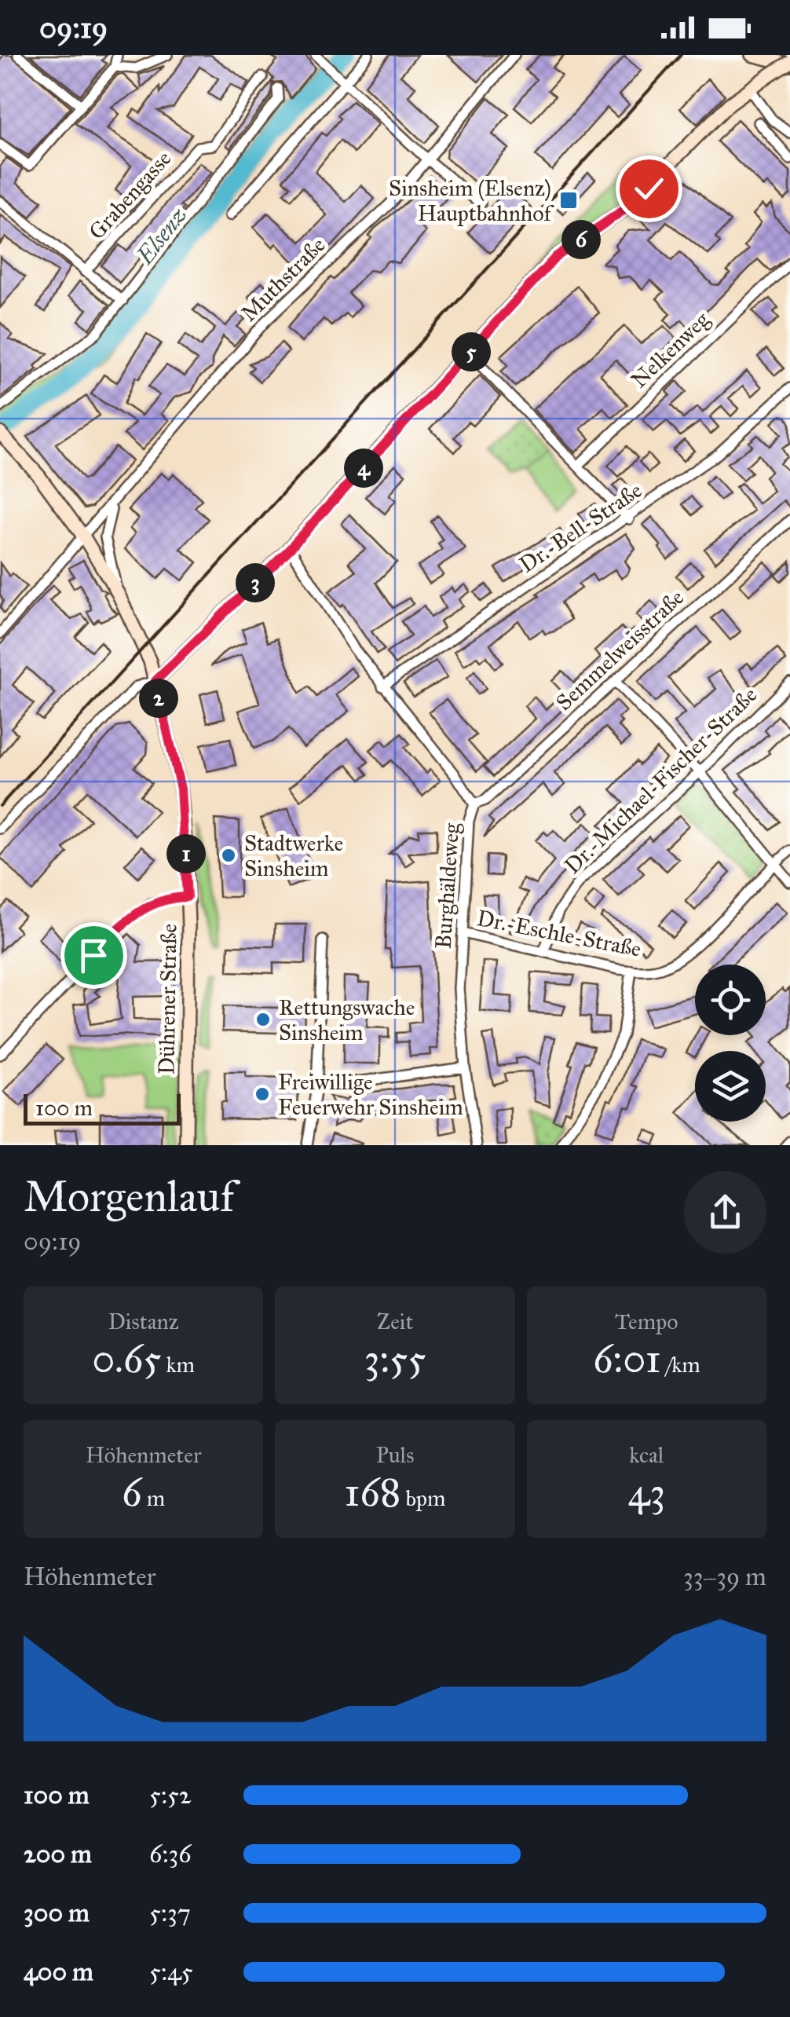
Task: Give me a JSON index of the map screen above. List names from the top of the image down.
{
  "streets": {
    "street": [
      "Grabengasse",
      "Muthstraße",
      "Nelkenweg",
      "Dr.-Bell-Straße",
      "Semmelweisstraße",
      "Dr.-Michael-Fischer-Straße",
      "Burghäldeweg",
      "Dr.-Eschle-Straße",
      "Dührener Straße"
    ]
  },
  "crossings": [
    ["Muthstraße", "Dührener Straße"],
    ["Dr.-Bell-Straße", "Burghäldeweg"],
    ["Semmelweisstraße", "Burghäldeweg"],
    ["Dr.-Michael-Fischer-Straße", "Dr.-Eschle-Straße"],
    ["Burghäldeweg", "Dr.-Eschle-Straße"]
  ],
  "water": ["Elsenz"],
  "places": {
    "transit": ["Sinsheim (Elsenz) Hauptbahnhof"],
    "other": ["Stadtwerke Sinsheim", "Rettungswache Sinsheim", "Freiwillige Feuerwehr Sinsheim"]
  },
  "scale_bar": "100 m",
  "page": {
    "status": "09:19",
    "pins": [
      "6",
      "5",
      "4",
      "3",
      "2",
      "1"
    ],
    "scale": "100 m",
    "heading": ["Morgenlauf", "09:19"],
    "stats": [
      ["Distanz", "0.65 km"],
      ["Zeit", "3:55"],
      ["Tempo", "6:01 /km"],
      ["Höhenmeter", "6 m"],
      ["Puls", "168 bpm"],
      ["kcal", "43"]
    ],
    "chart": ["Höhenmeter", "33–39 m"],
    "list": [
      {
        "name": "100 m",
        "note": "5:52"
      },
      {
        "name": "200 m",
        "note": "6:36"
      },
      {
        "name": "300 m",
        "note": "5:37"
      },
      {
        "name": "400 m",
        "note": "5:45"
      }
    ]
  }
}
